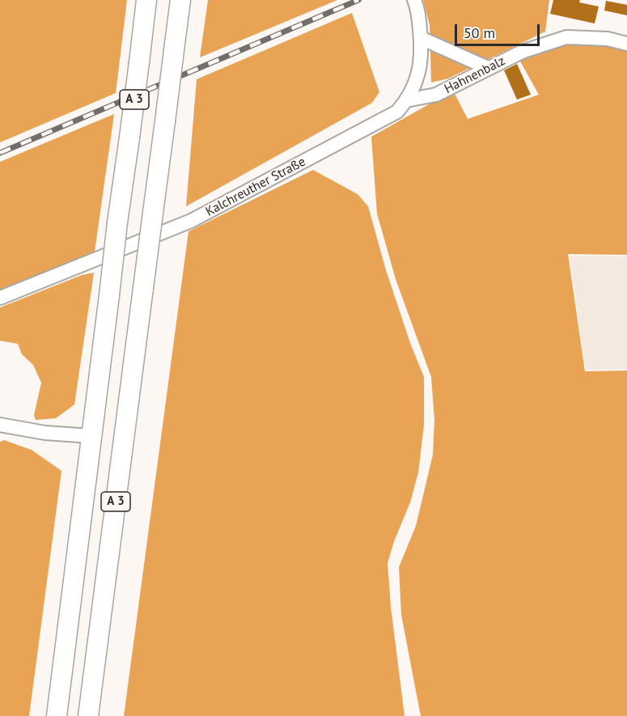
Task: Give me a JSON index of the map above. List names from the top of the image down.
{
  "streets": {
    "highway": ["A 3"],
    "street": ["Hahnenbalz", "Kalchreuther Straße"]
  },
  "crossings": [
    ["Hahnenbalz", "Kalchreuther Straße"]
  ],
  "scale_bar": "50 m"
}
